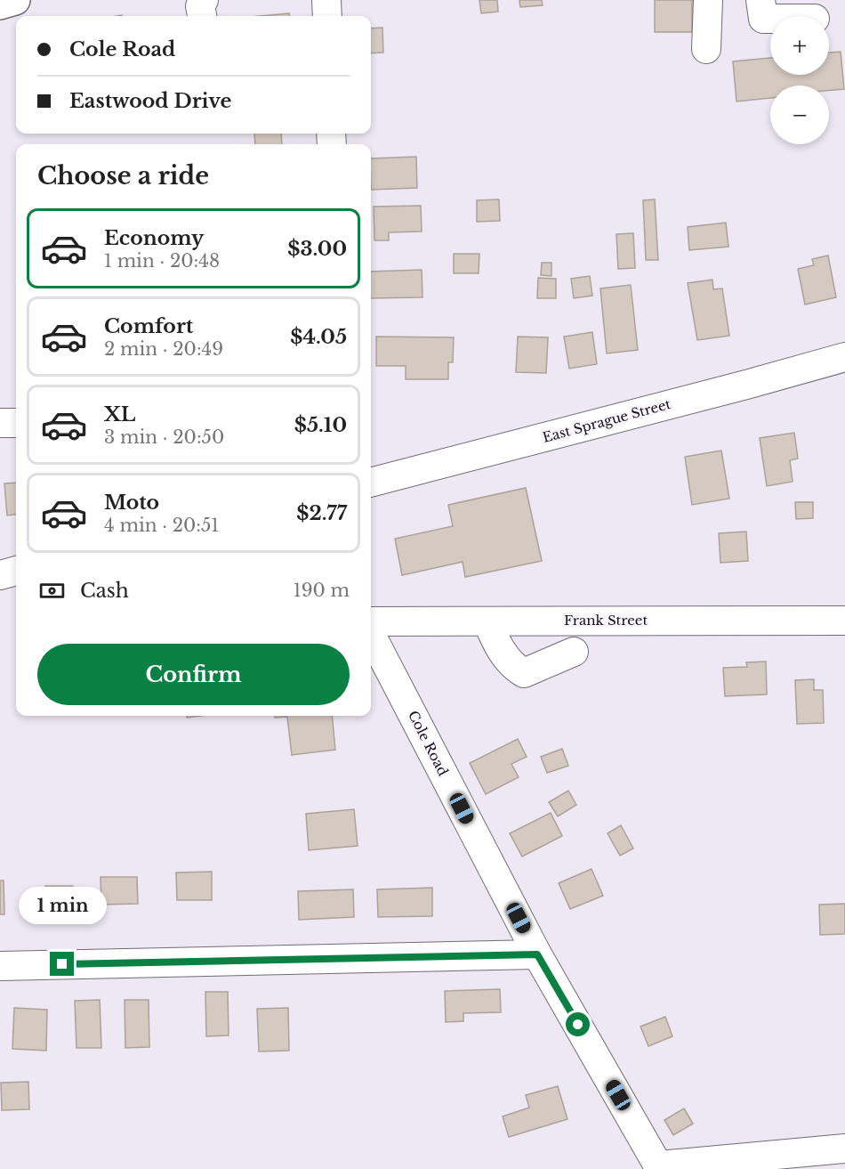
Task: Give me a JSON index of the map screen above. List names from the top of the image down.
{
  "streets": {
    "street": ["East Sprague Street", "Frank Street", "Cole Road"]
  },
  "page": {
    "map_buttons": ["+", "−"],
    "banner": ["Cole Road", "Eastwood Drive"],
    "heading": "Choose a ride",
    "list": [
      {
        "name": "Economy",
        "note": "1 min · 20:48",
        "value": "$3.00"
      },
      {
        "name": "Comfort",
        "note": "2 min · 20:49",
        "value": "$4.05"
      },
      {
        "name": "XL",
        "note": "3 min · 20:50",
        "value": "$5.10"
      },
      {
        "name": "Moto",
        "note": "4 min · 20:51",
        "value": "$2.77"
      }
    ],
    "pay": ["Cash", "190 m"],
    "buttons": "Confirm",
    "bubble": "1 min"
  }
}
